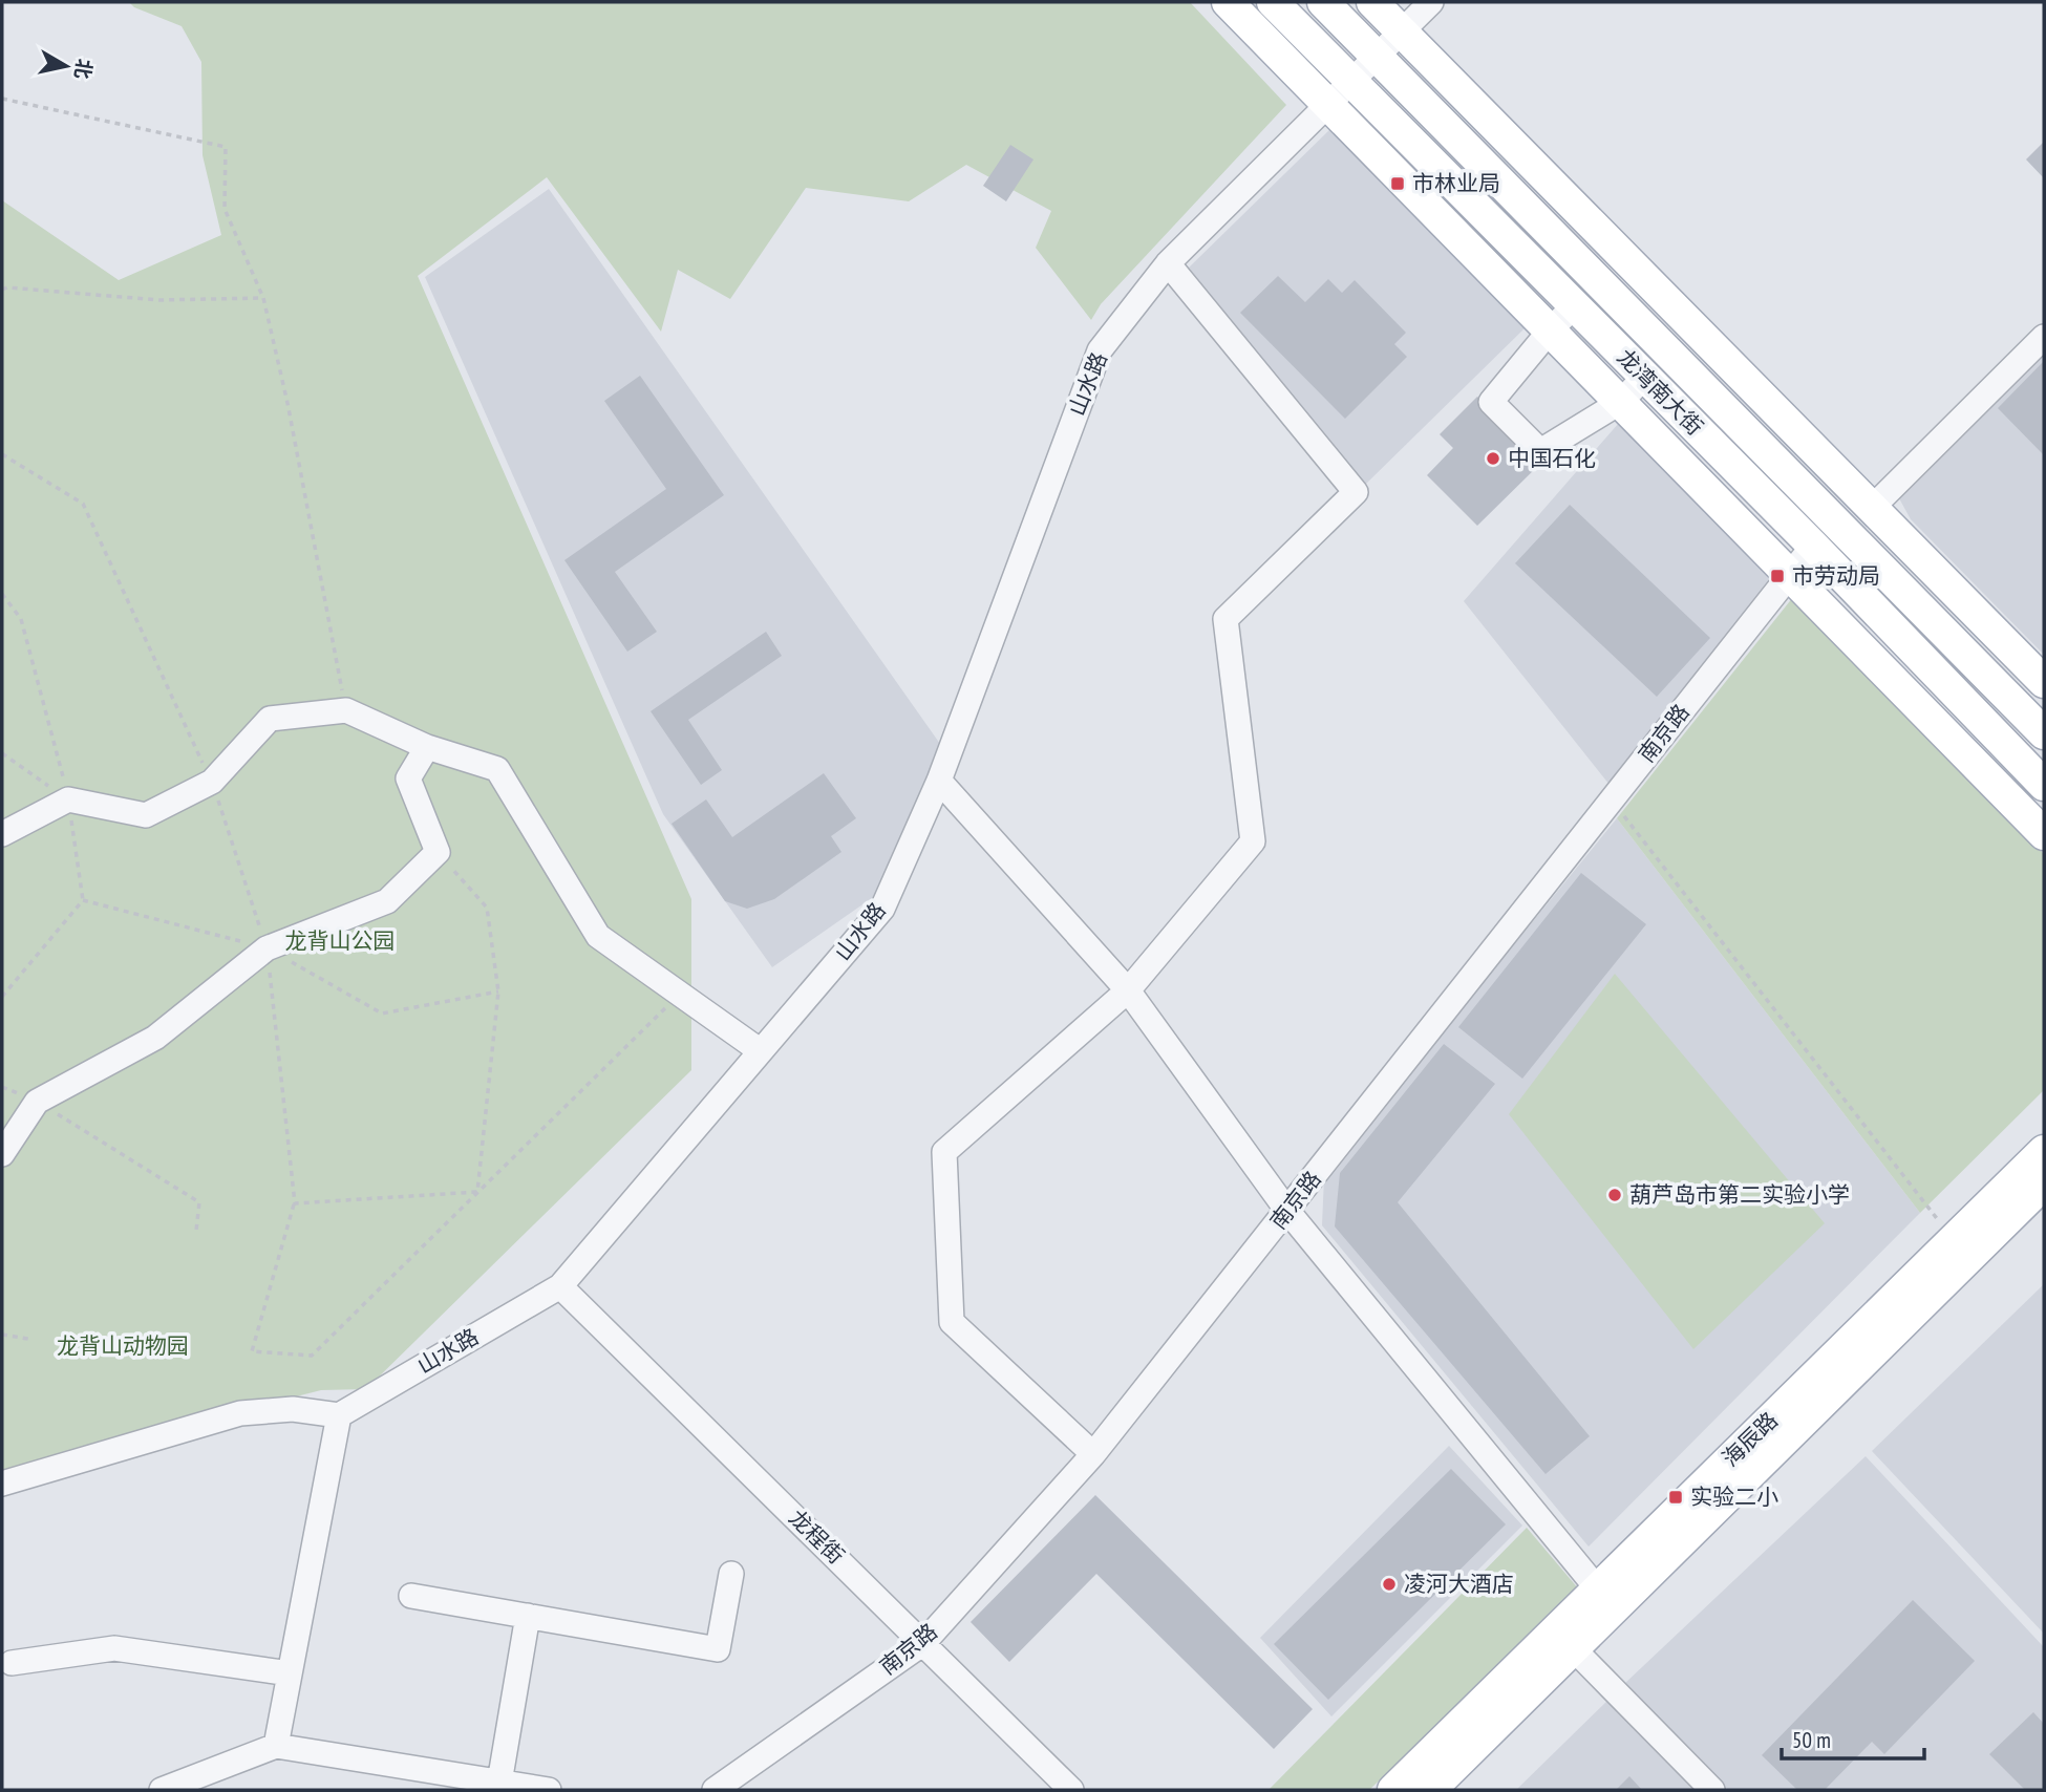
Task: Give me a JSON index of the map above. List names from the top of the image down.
{
  "streets": {
    "main road": ["龙湾南大街", "海辰路"],
    "street": ["山水路", "南京路", "龙程街"]
  },
  "crossings": [
    ["山水路", "龙湾南大街"],
    ["山水路", "龙程街"],
    ["龙湾南大街", "南京路"],
    ["南京路", "龙程街"]
  ],
  "parks": ["龙背山公园", "龙背山动物园"],
  "places": {
    "transit": ["市林业局", "市劳动局", "实验二小"],
    "other": ["中国石化", "葫芦岛市第二实验小学", "凌河大酒店"]
  },
  "scale_bar": "50 m",
  "north": "right"
}
